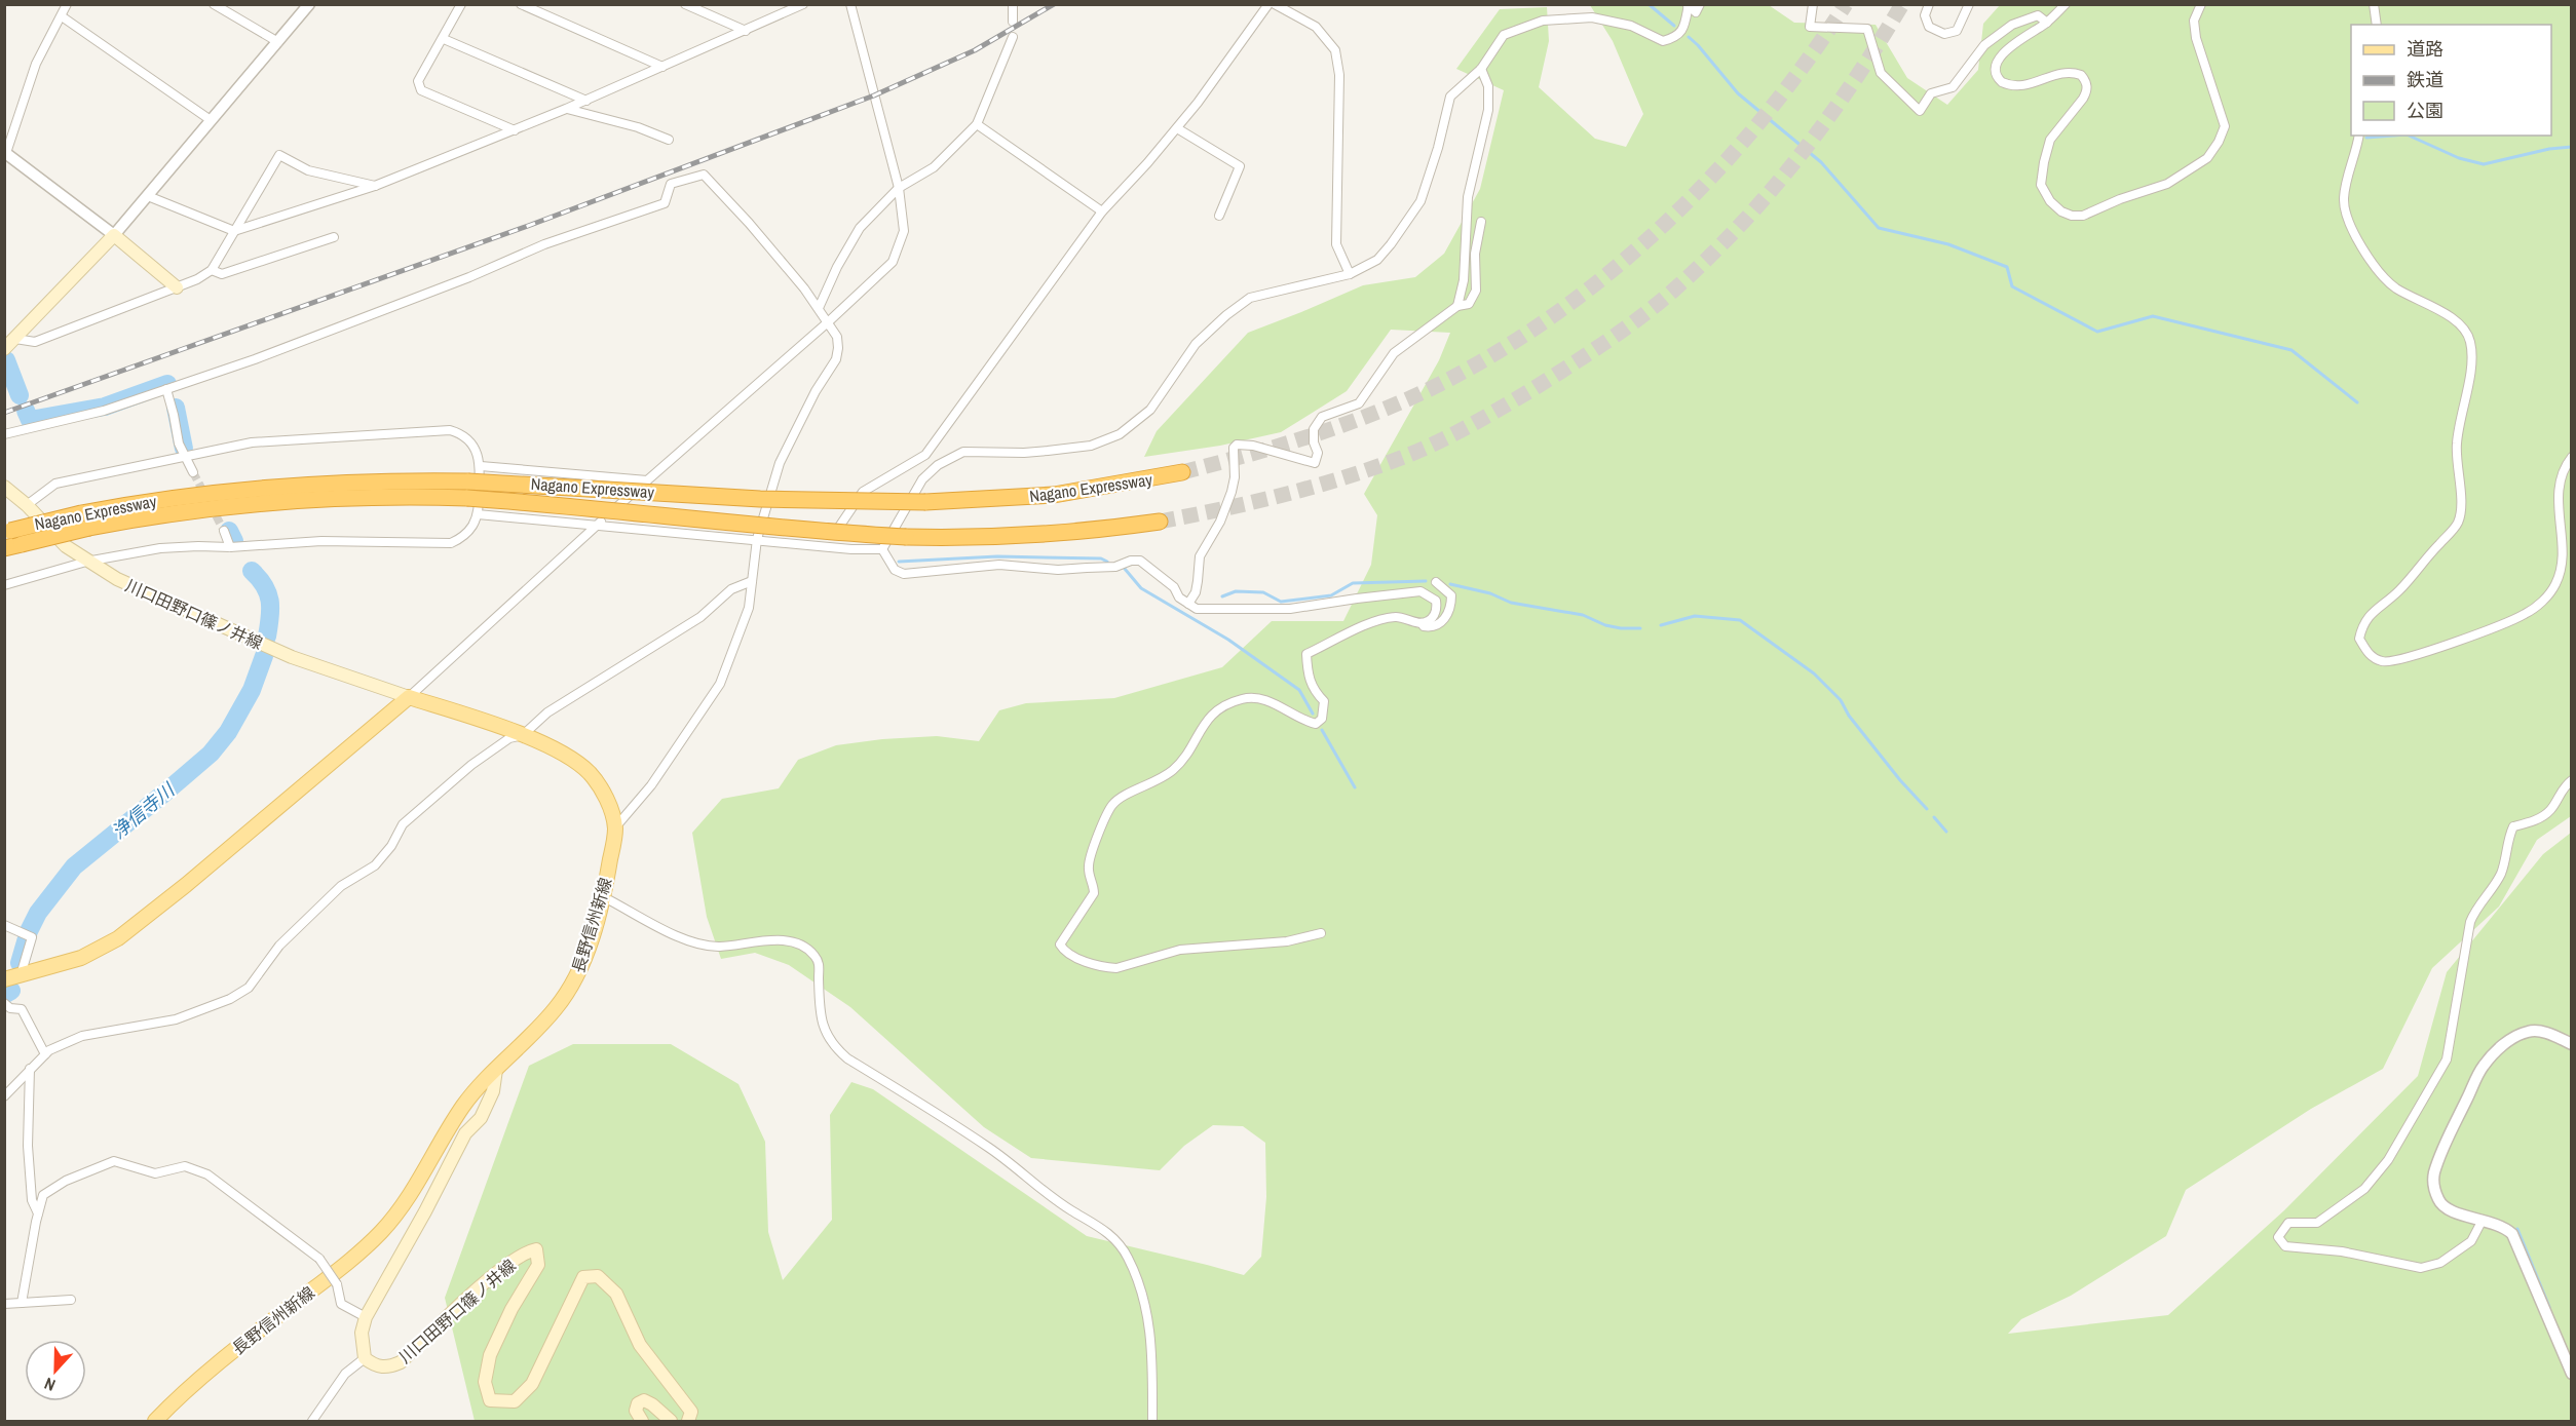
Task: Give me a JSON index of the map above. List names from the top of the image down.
{
  "streets": {
    "highway": ["Nagano Expressway"],
    "main road": ["川口田野口篠ノ井線", "長野信州新線"]
  },
  "crossings": [
    ["川口田野口篠ノ井線", "長野信州新線"]
  ],
  "water": ["浄信寺川"],
  "legend": ["道路", "鉄道", "公園"],
  "north": "bottom"
}
